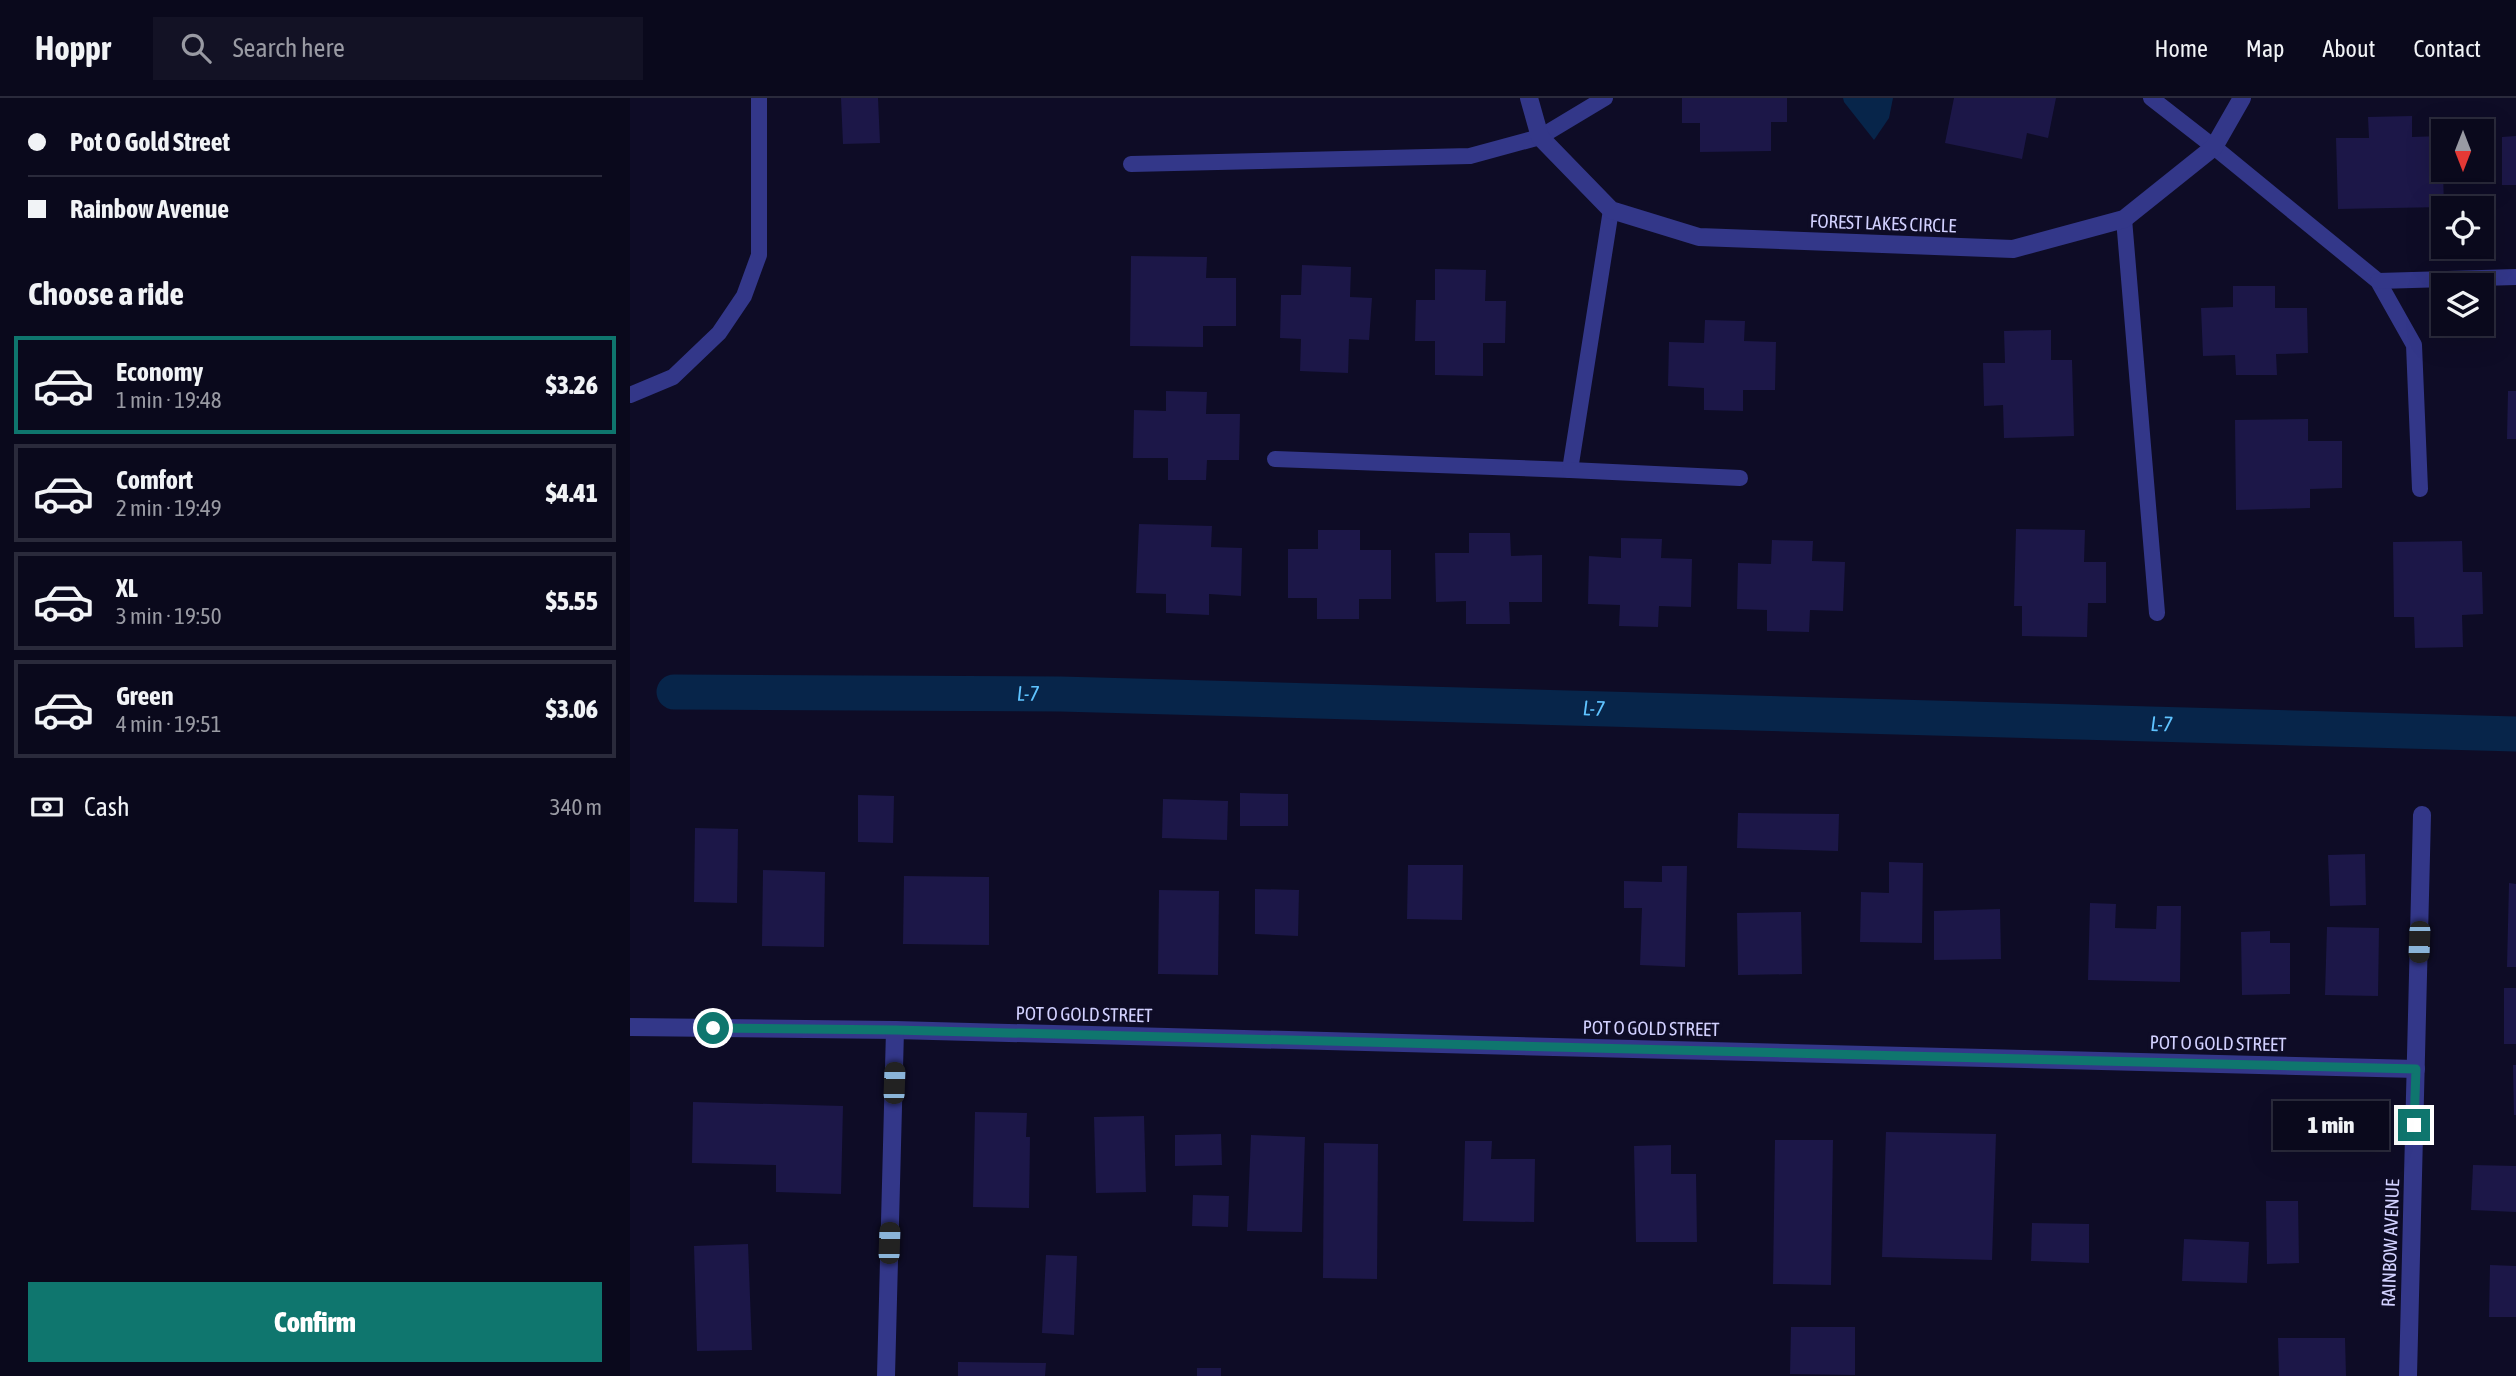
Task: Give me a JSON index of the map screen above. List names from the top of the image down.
{
  "streets": {
    "street": ["FOREST LAKES CIRCLE", "POT O GOLD STREET", "RAINBOW AVENUE"]
  },
  "crossings": [
    ["POT O GOLD STREET", "RAINBOW AVENUE"]
  ],
  "water": ["L-7"],
  "north": "bottom",
  "page": {
    "header": "Hoppr",
    "search": "Search here",
    "nav": [
      "Home",
      "Map",
      "About",
      "Contact"
    ],
    "banner": ["Pot O Gold Street", "Rainbow Avenue"],
    "heading": "Choose a ride",
    "list": [
      {
        "name": "Economy",
        "note": "1 min · 19:48",
        "value": "$3.26"
      },
      {
        "name": "Comfort",
        "note": "2 min · 19:49",
        "value": "$4.41"
      },
      {
        "name": "XL",
        "note": "3 min · 19:50",
        "value": "$5.55"
      },
      {
        "name": "Green",
        "note": "4 min · 19:51",
        "value": "$3.06"
      }
    ],
    "pay": ["Cash", "340 m"],
    "bubble": "1 min",
    "buttons": "Confirm"
  }
}
